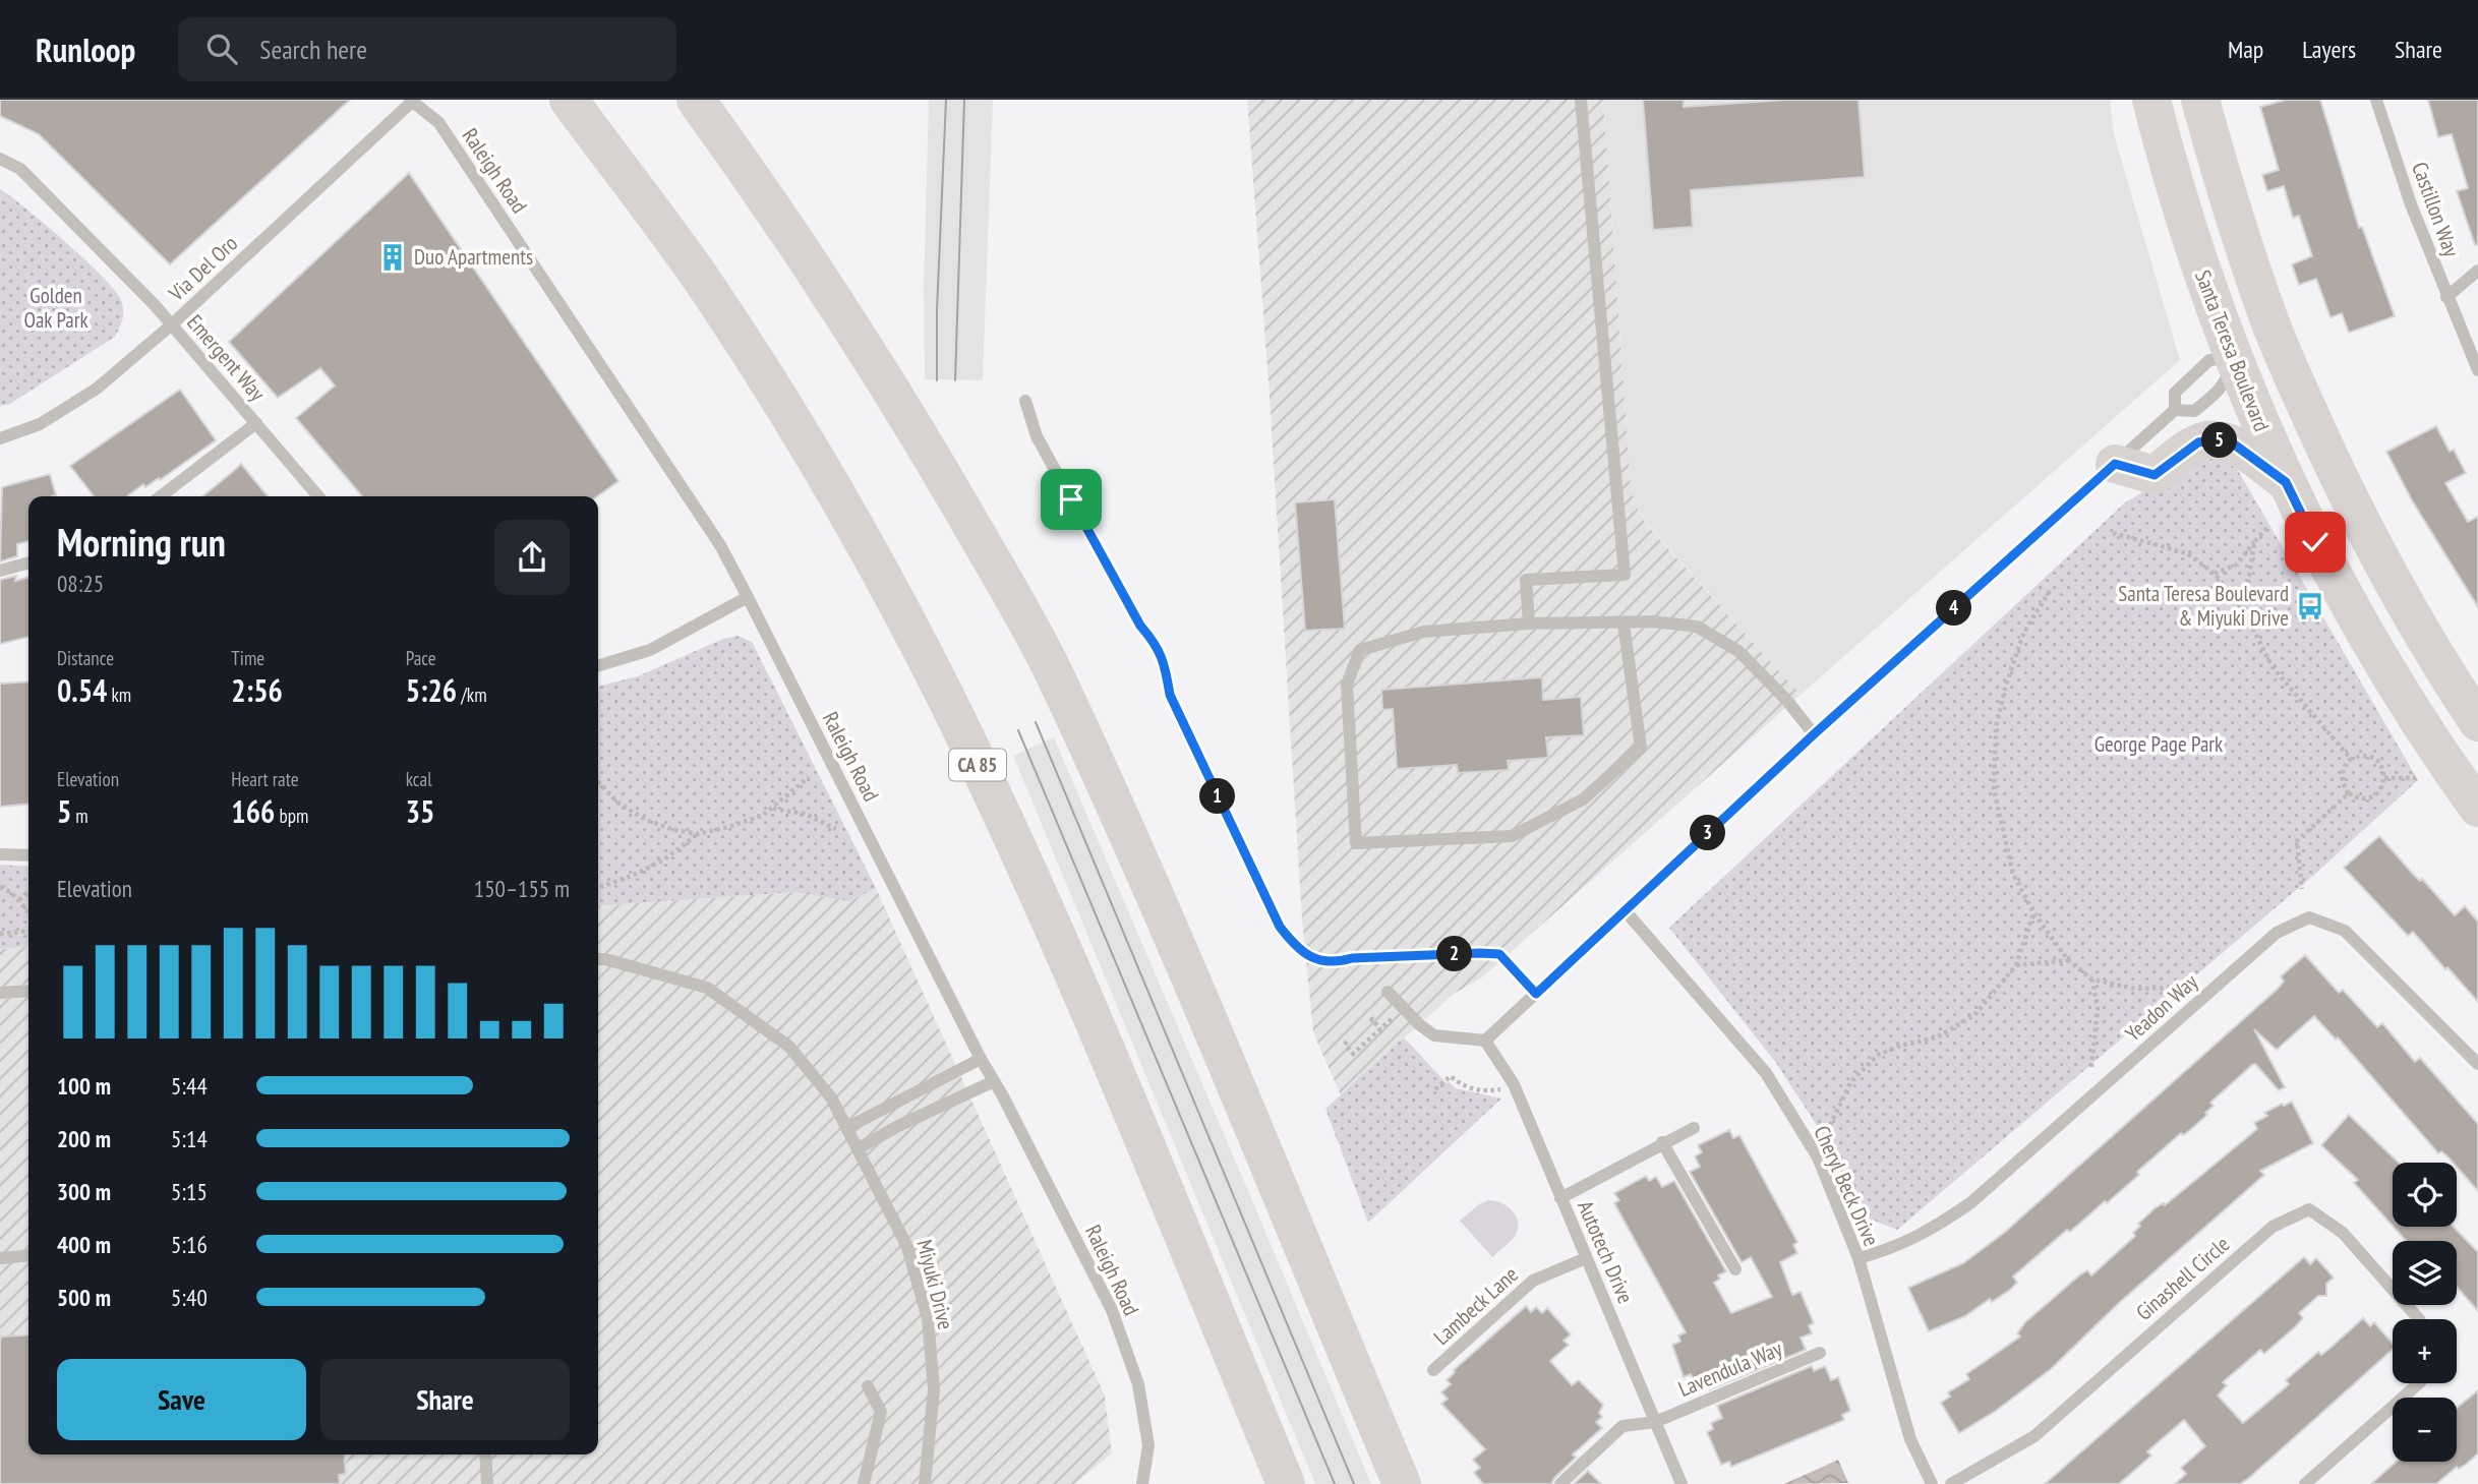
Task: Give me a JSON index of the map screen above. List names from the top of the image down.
{
  "streets": {
    "main road": ["Santa Teresa Boulevard", "CA 85"],
    "street": [
      "Raleigh Road",
      "Castillon Way",
      "Via Del Oro",
      "Emergent Way",
      "Yeadon Way",
      "Cheryl Beck Drive",
      "Autotech Drive",
      "Ginashell Circle",
      "Miyuki Drive",
      "Lambeck Lane",
      "Lavendula Way"
    ]
  },
  "crossings": [
    ["Raleigh Road", "Via Del Oro"],
    ["Via Del Oro", "Emergent Way"],
    ["Yeadon Way", "Cheryl Beck Drive"],
    ["Autotech Drive", "Lambeck Lane"],
    ["Autotech Drive", "Lavendula Way"]
  ],
  "parks": ["Golden Oak Park", "George Page Park"],
  "places": {
    "building": ["Duo Apartments"],
    "bus stop": ["Santa Teresa Boulevard & Miyuki Drive"]
  },
  "page": {
    "header": "Runloop",
    "search": "Search here",
    "nav": ["Map", "Layers", "Share"],
    "pins": [
      "5",
      "4",
      "1",
      "3",
      "2"
    ],
    "heading": ["Morning run", "08:25"],
    "stats": [
      ["Distance", "0.54 km"],
      ["Time", "2:56"],
      ["Pace", "5:26 /km"],
      ["Elevation", "5 m"],
      ["Heart rate", "166 bpm"],
      ["kcal", "35"]
    ],
    "chart": ["Elevation", "150–155 m"],
    "list": [
      {
        "name": "100 m",
        "note": "5:44"
      },
      {
        "name": "200 m",
        "note": "5:14"
      },
      {
        "name": "300 m",
        "note": "5:15"
      },
      {
        "name": "400 m",
        "note": "5:16"
      },
      {
        "name": "500 m",
        "note": "5:40"
      }
    ],
    "map_buttons": ["+", "−"],
    "buttons": ["Save", "Share"]
  }
}
